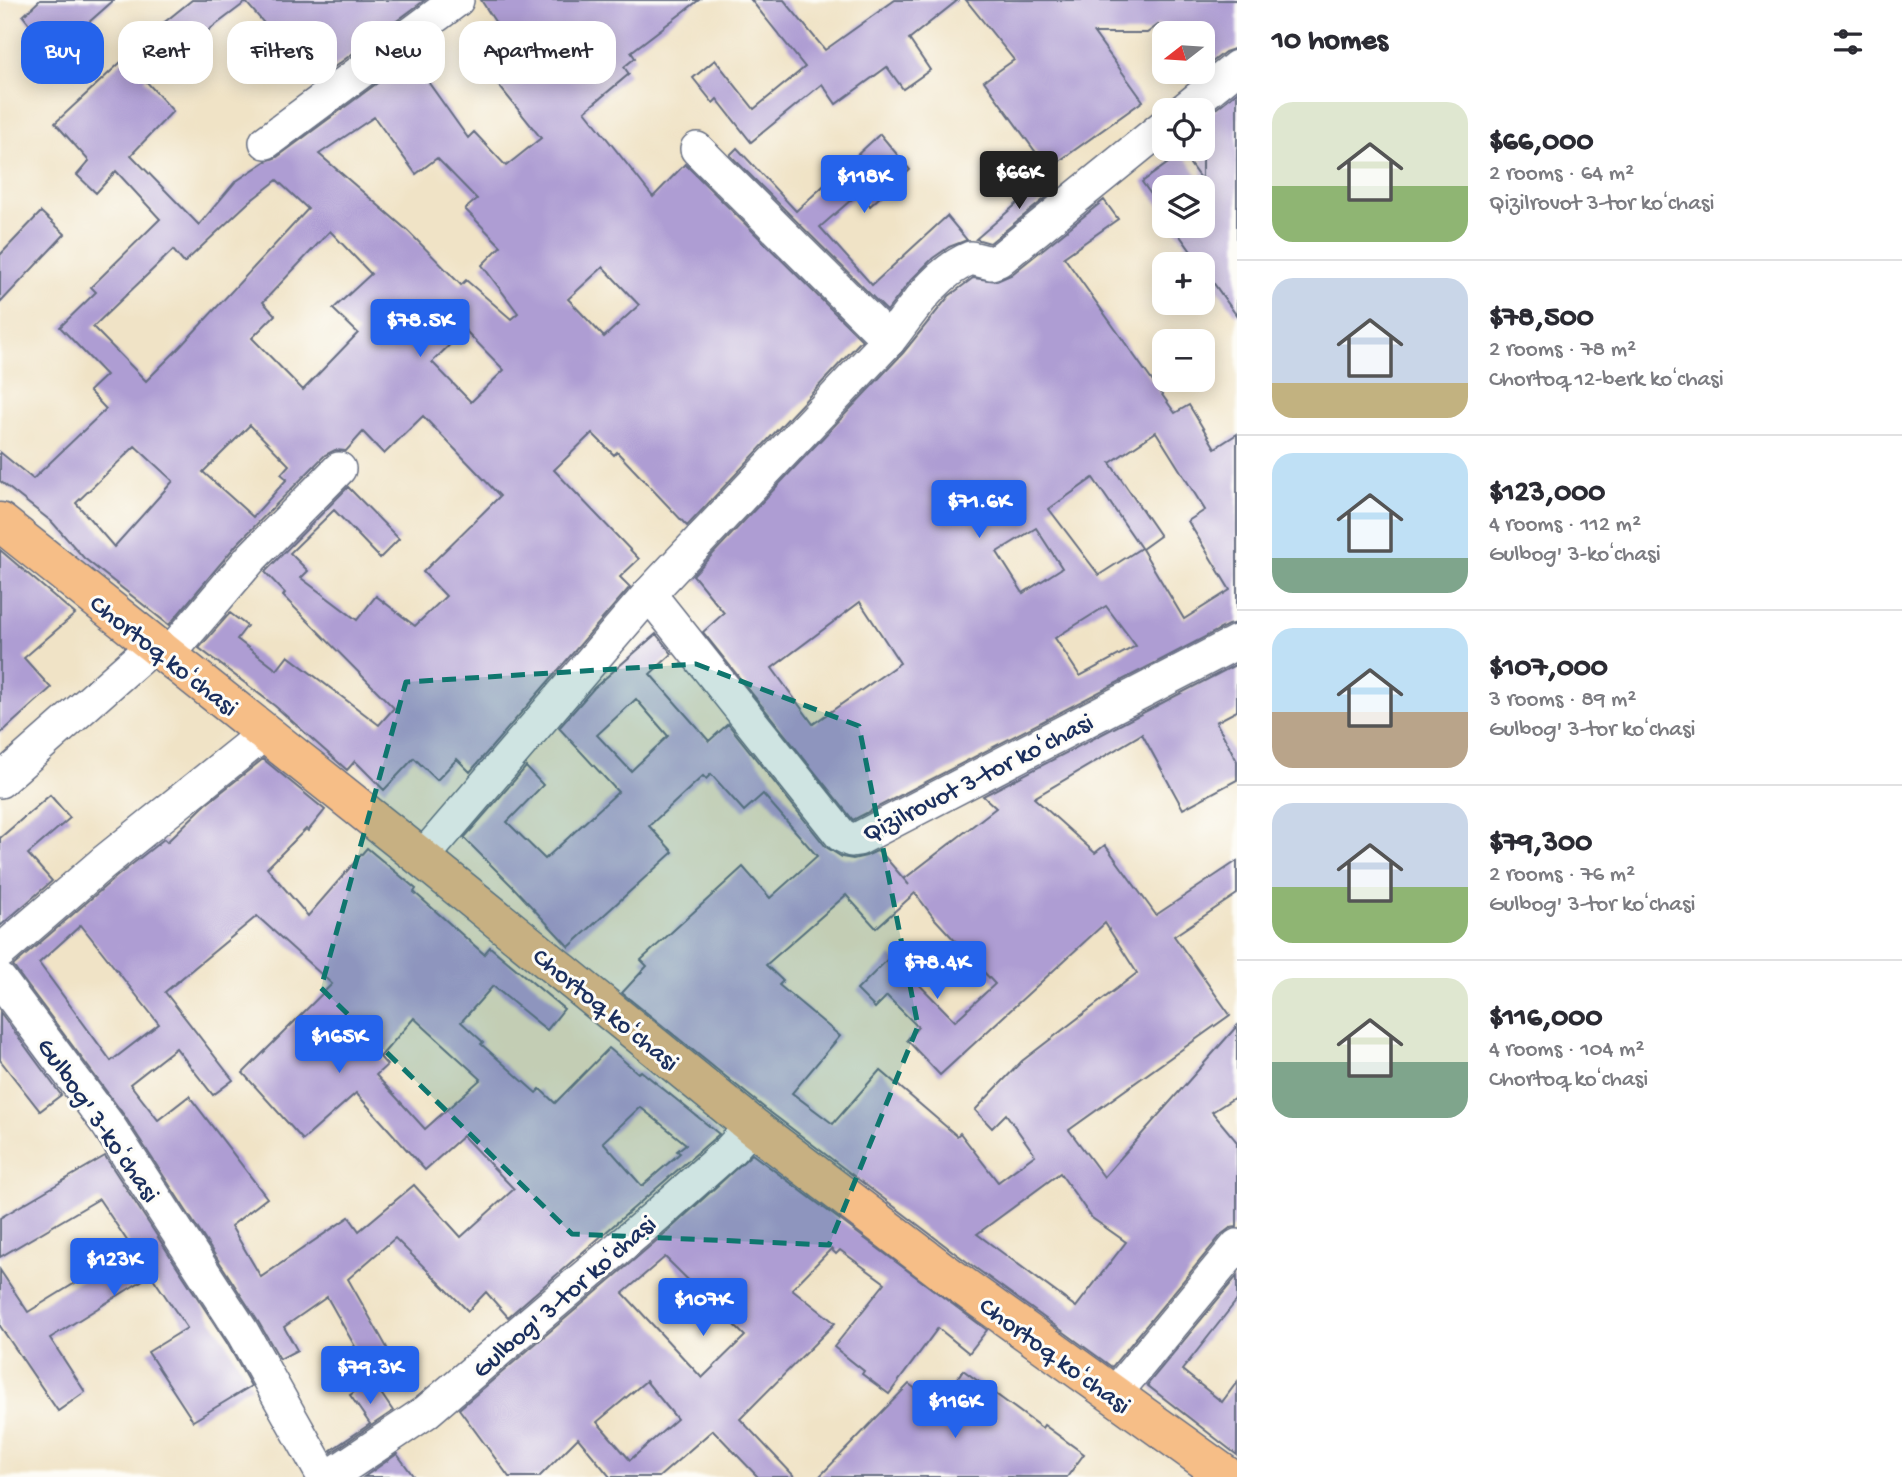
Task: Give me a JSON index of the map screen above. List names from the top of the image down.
{
  "streets": {
    "main road": ["Chortoq koʻchasi"],
    "street": ["Qizilrovot 3-tor koʻchasi", "Gulbog' 3-koʻchasi", "Gulbog' 3-tor koʻchasi"]
  },
  "crossings": [
    ["Chortoq koʻchasi", "Gulbog' 3-tor koʻchasi"],
    ["Gulbog' 3-koʻchasi", "Gulbog' 3-tor koʻchasi"]
  ],
  "north": "left",
  "page": {
    "heading": "10 homes",
    "map_buttons": ["+", "−"],
    "chip": [
      "Buy",
      "Rent",
      "Filters",
      "New",
      "Apartment"
    ],
    "list": [
      {
        "name": "$66,000",
        "note": "2 rooms · 64 m² · Qizilrovot 3-tor koʻchasi"
      },
      {
        "name": "$78,500",
        "note": "2 rooms · 78 m² · Chortoq 12-berk koʻchasi"
      },
      {
        "name": "$123,000",
        "note": "4 rooms · 112 m² · Gulbog' 3-koʻchasi"
      },
      {
        "name": "$107,000",
        "note": "3 rooms · 89 m² · Gulbog' 3-tor koʻchasi"
      },
      {
        "name": "$79,300",
        "note": "2 rooms · 76 m² · Gulbog' 3-tor koʻchasi"
      },
      {
        "name": "$116,000",
        "note": "4 rooms · 104 m² · Chortoq koʻchasi"
      }
    ],
    "price": [
      "$66K",
      "$118K",
      "$78.5K",
      "$71.6K",
      "$78.4K",
      "$165K",
      "$123K",
      "$107K",
      "$79.3K",
      "$116K"
    ]
  }
}
